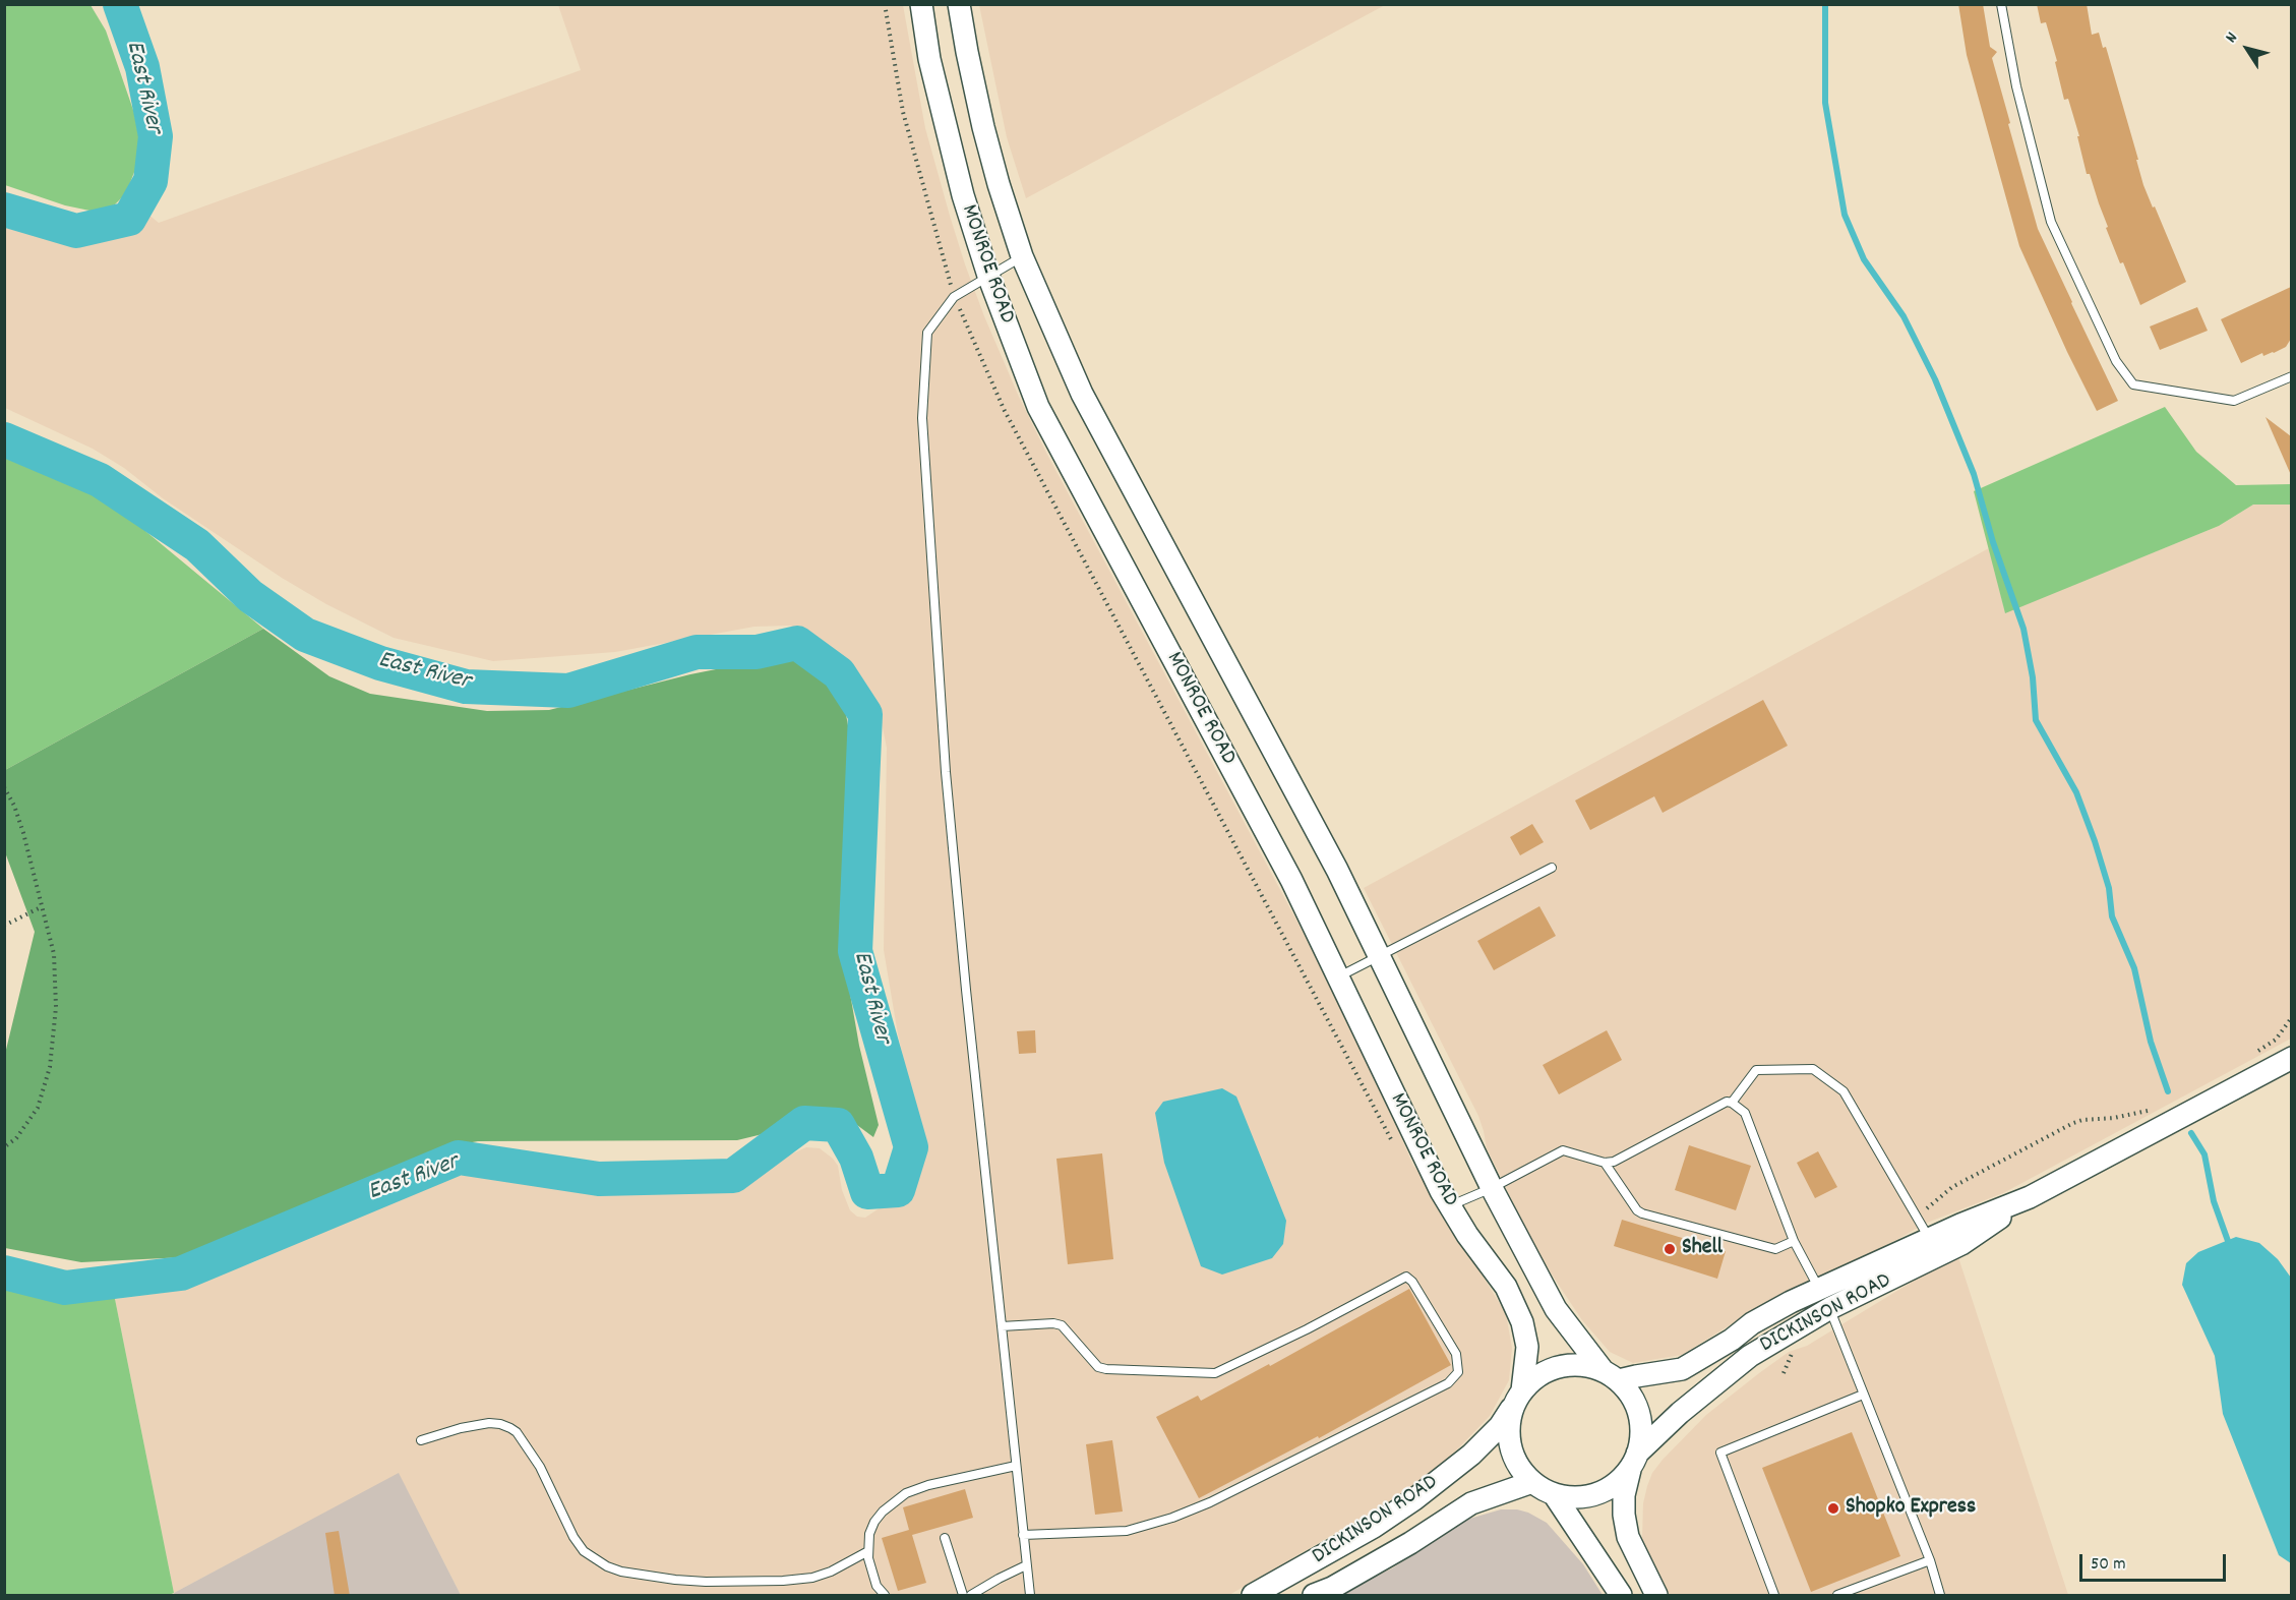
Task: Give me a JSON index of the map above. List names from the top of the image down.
{
  "streets": {
    "main road": ["MONROE ROAD", "DICKINSON ROAD"]
  },
  "crossings": [
    ["MONROE ROAD", "DICKINSON ROAD"]
  ],
  "water": ["East River"],
  "places": ["Shell", "Shopko Express"],
  "scale_bar": "50 m",
  "north": "top left"
}
